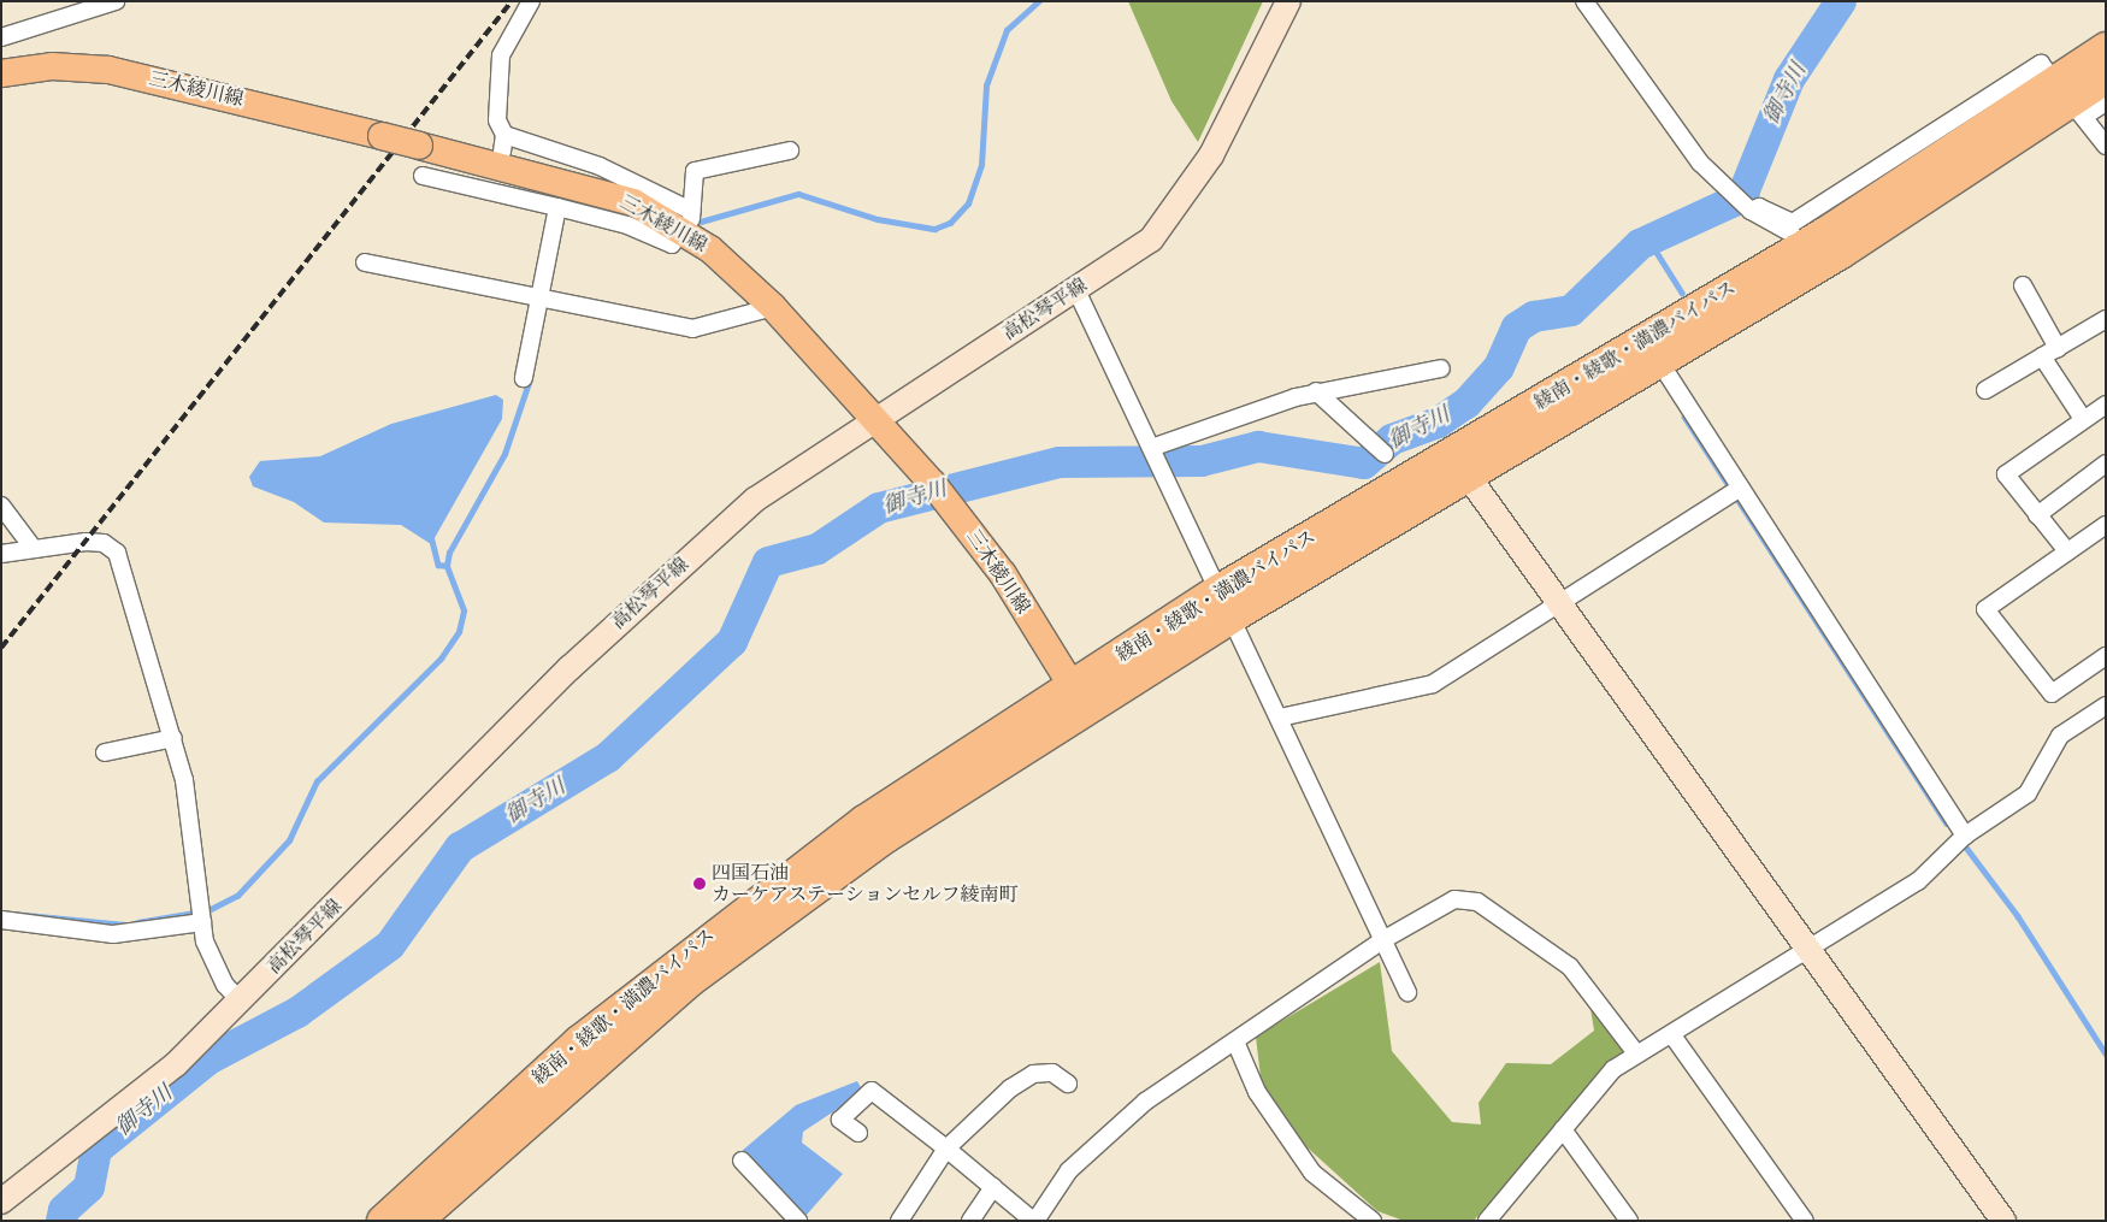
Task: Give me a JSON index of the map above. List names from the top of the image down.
{
  "streets": {
    "highway": ["綾南・綾歌・満濃バイパス"],
    "main road": ["三木綾川線", "高松琴平線"]
  },
  "crossings": [
    ["三木綾川線", "高松琴平線"],
    ["三木綾川線", "綾南・綾歌・満濃バイパス"]
  ],
  "water": ["御寺川"],
  "places": ["四国石油 カーケアステーションセルフ綾南町"]
}
